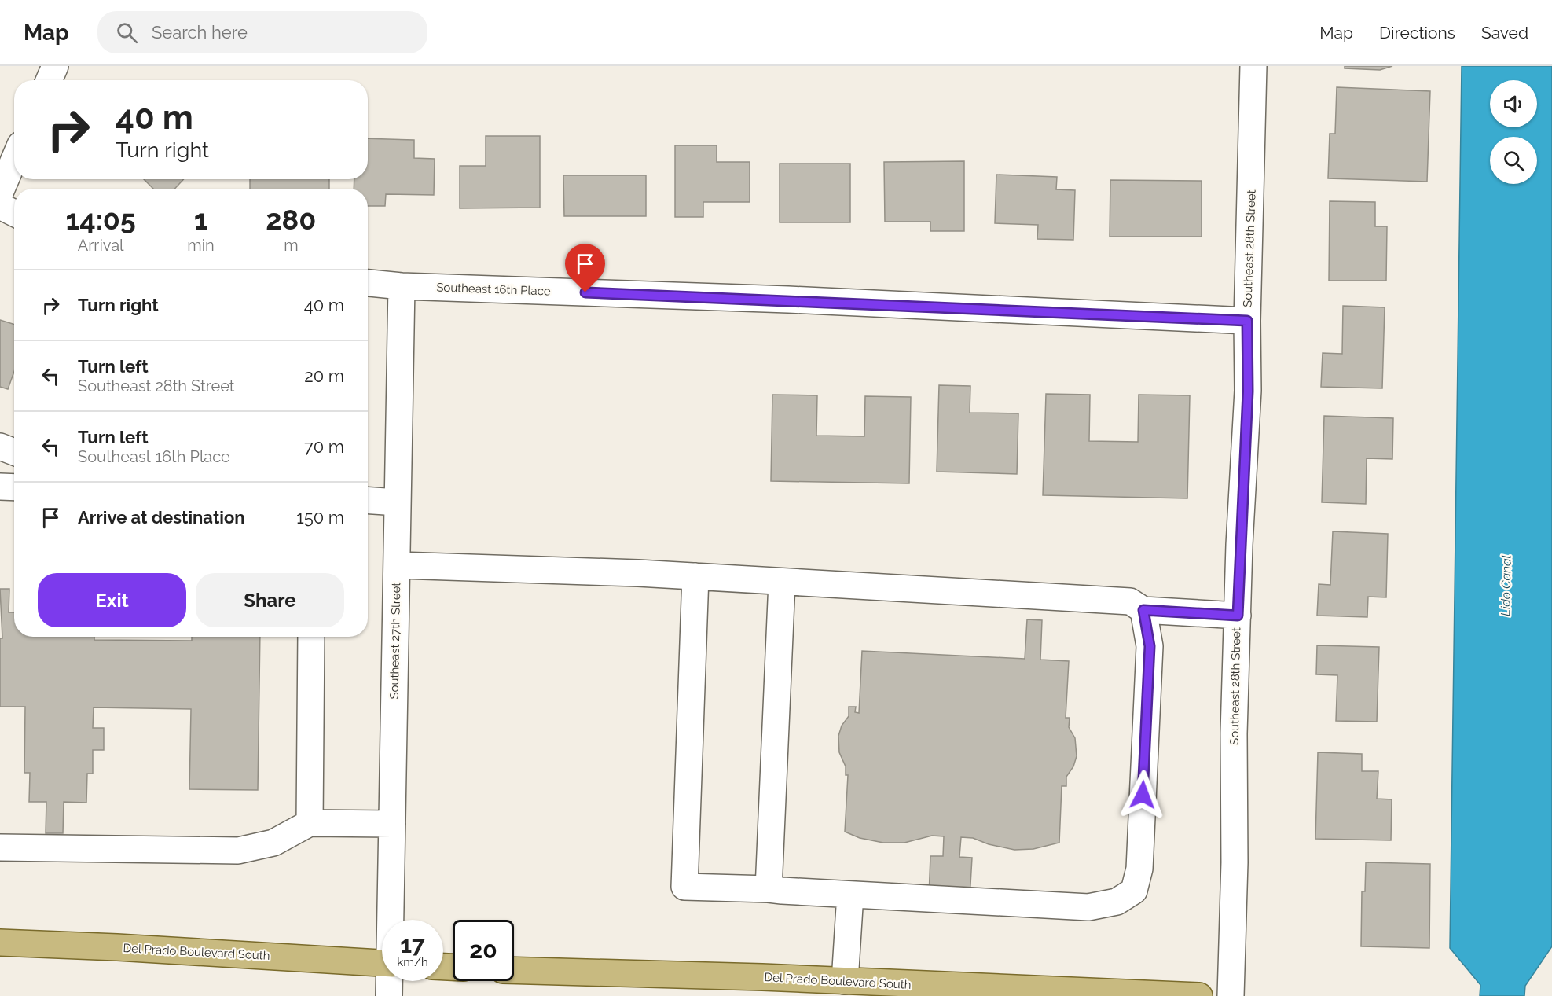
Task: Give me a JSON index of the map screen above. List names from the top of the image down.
{
  "streets": {
    "main road": ["Del Prado Boulevard South"],
    "street": ["Southeast 28th Street", "Southeast 16th Place", "Southeast 27th Street"]
  },
  "crossings": [
    ["Southeast 28th Street", "Southeast 16th Place"],
    ["Southeast 16th Place", "Southeast 27th Street"]
  ],
  "water": ["Lido Canal"],
  "page": {
    "header": "Map",
    "search": "Search here",
    "nav": ["Map", "Directions", "Saved"],
    "turn": ["40 m", "Turn right"],
    "eta": [
      "14:05",
      "Arrival",
      "1",
      "min",
      "280",
      "m"
    ],
    "list": [
      {
        "name": "Turn right",
        "value": "40 m"
      },
      {
        "name": "Turn left",
        "note": "Southeast 28th Street",
        "value": "20 m"
      },
      {
        "name": "Turn left",
        "note": "Southeast 16th Place",
        "value": "70 m"
      },
      {
        "name": "Arrive at destination",
        "value": "150 m"
      }
    ],
    "buttons": ["Exit", "Share"],
    "speed": "17 km/h",
    "limit": "20"
  }
}
